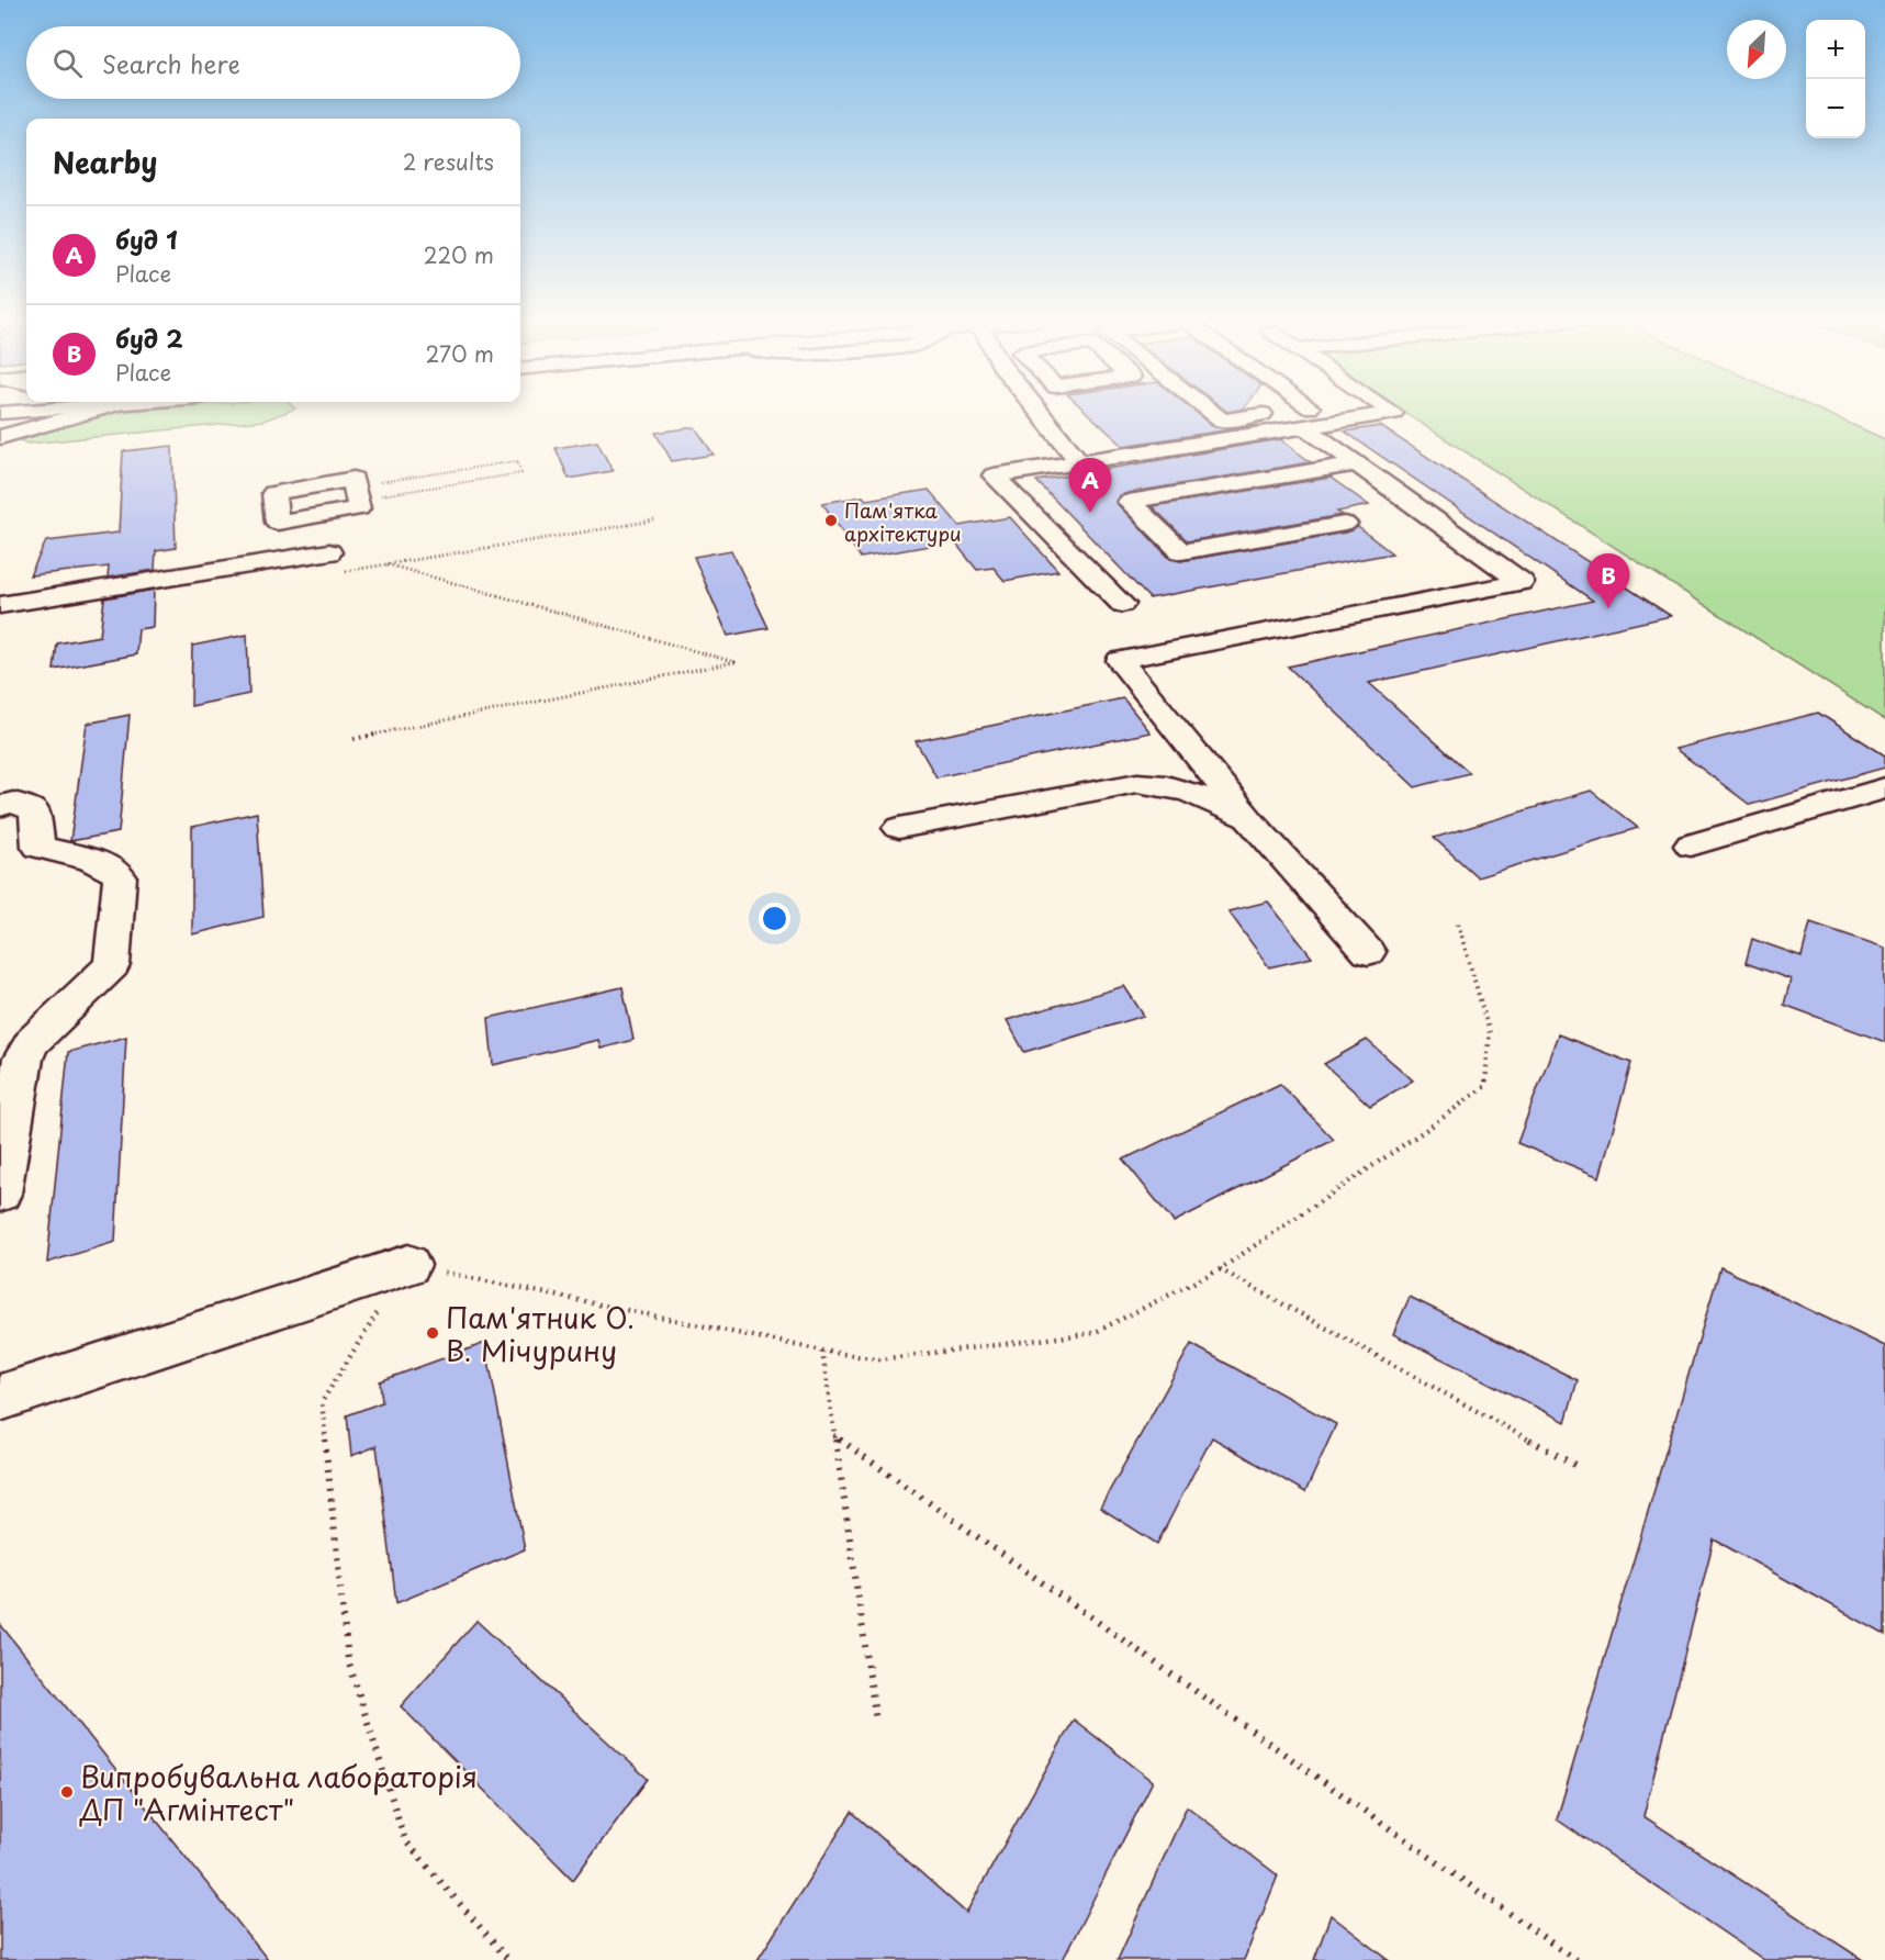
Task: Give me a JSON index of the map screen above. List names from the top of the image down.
{
  "places": ["Пам'ятка архітектури", "Пам'ятник О. В. Мічурину", "Випробувальна лабораторія ДП \"Агмінтест\""],
  "north": "bottom left",
  "page": {
    "map_buttons": ["+", "−"],
    "search": "Search here",
    "heading": ["Nearby", "2 results"],
    "list": [
      {
        "mark": "A",
        "name": "буд 1",
        "note": "Place",
        "value": "220 m"
      },
      {
        "mark": "B",
        "name": "буд 2",
        "note": "Place",
        "value": "270 m"
      }
    ],
    "pins": ["A", "B"]
  }
}
